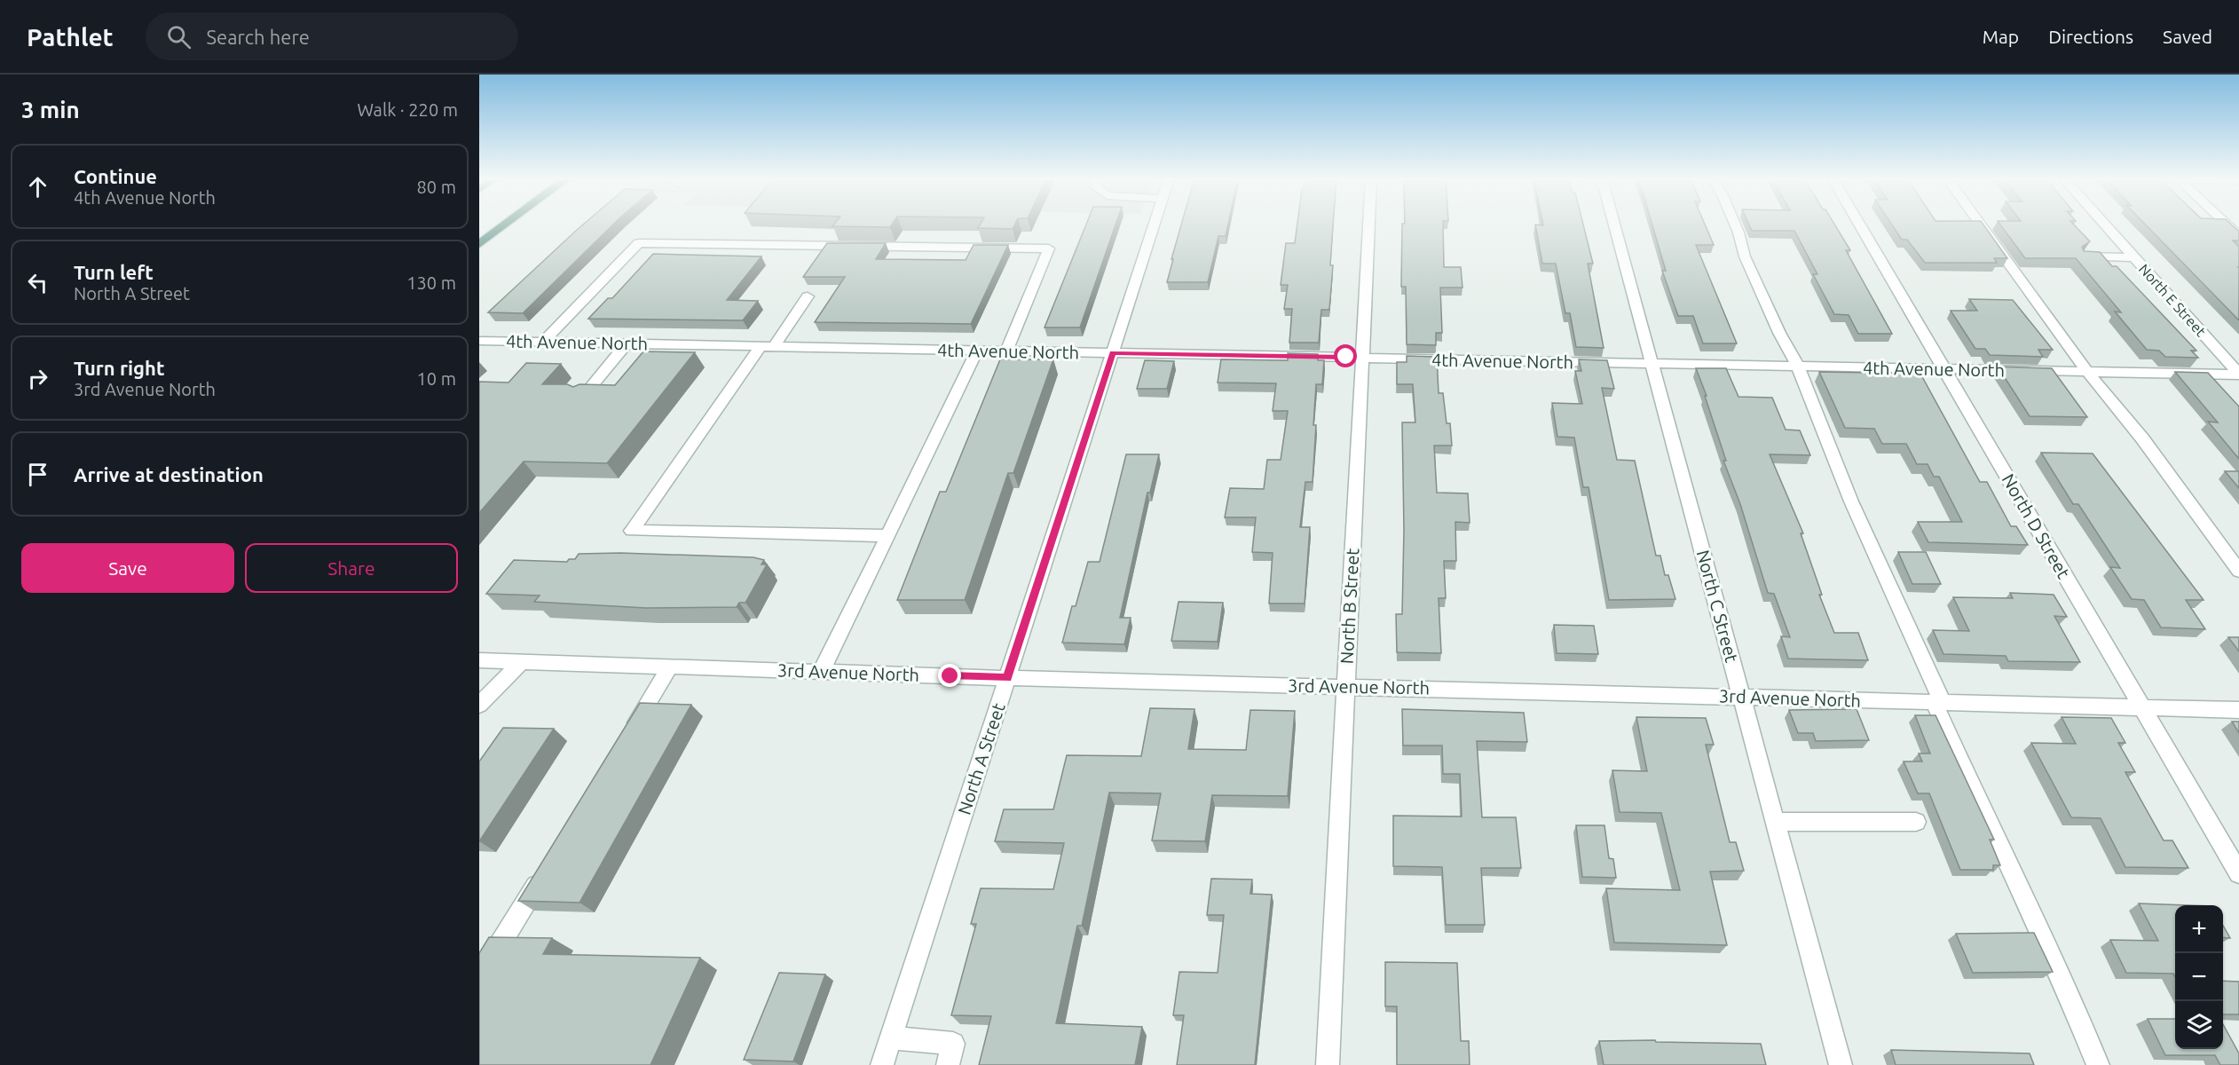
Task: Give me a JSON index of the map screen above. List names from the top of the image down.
{
  "streets": {
    "street": [
      "North E Street",
      "4th Avenue North",
      "North D Street",
      "North B Street",
      "North C Street",
      "3rd Avenue North",
      "North A Street"
    ]
  },
  "crossings": [
    ["North E Street", "4th Avenue North"],
    ["4th Avenue North", "North D Street"],
    ["4th Avenue North", "North B Street"],
    ["4th Avenue North", "North C Street"],
    ["4th Avenue North", "North A Street"],
    ["North D Street", "3rd Avenue North"],
    ["North B Street", "3rd Avenue North"],
    ["North C Street", "3rd Avenue North"],
    ["3rd Avenue North", "North A Street"]
  ],
  "page": {
    "header": "Pathlet",
    "search": "Search here",
    "nav": ["Map", "Directions", "Saved"],
    "heading": ["3 min", "Walk · 220 m"],
    "list": [
      ["Continue", "4th Avenue North", "80 m"],
      ["Turn left", "North A Street", "130 m"],
      ["Turn right", "3rd Avenue North", "10 m"],
      "Arrive at destination"
    ],
    "buttons": ["Save", "Share"],
    "map_buttons": ["+", "−"]
  }
}
